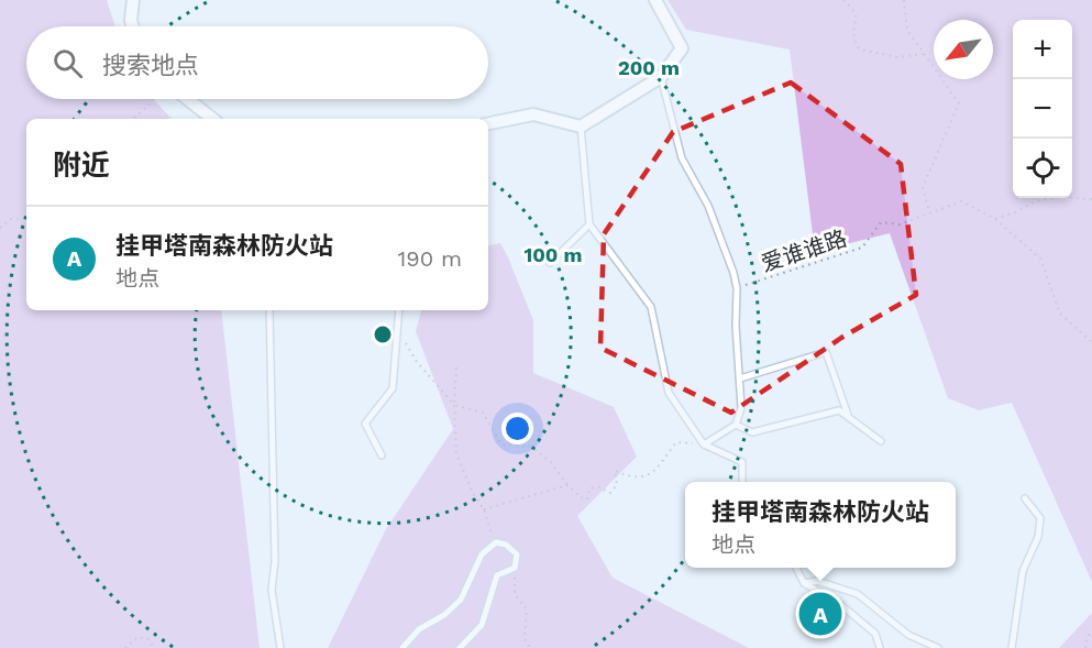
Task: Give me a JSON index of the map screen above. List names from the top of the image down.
{
  "streets": {
    "path": ["爱谁谁路"]
  },
  "north": "bottom left",
  "page": {
    "map_buttons": ["+", "−"],
    "search": "搜索地点",
    "heading": "附近",
    "list": [
      {
        "mark": "A",
        "name": "挂甲塔南森林防火站",
        "note": "地点",
        "value": "190 m"
      }
    ],
    "popup": ["挂甲塔南森林防火站", "地点"],
    "pins": "A"
  },
  "rings": ["200 m", "100 m"]
}
